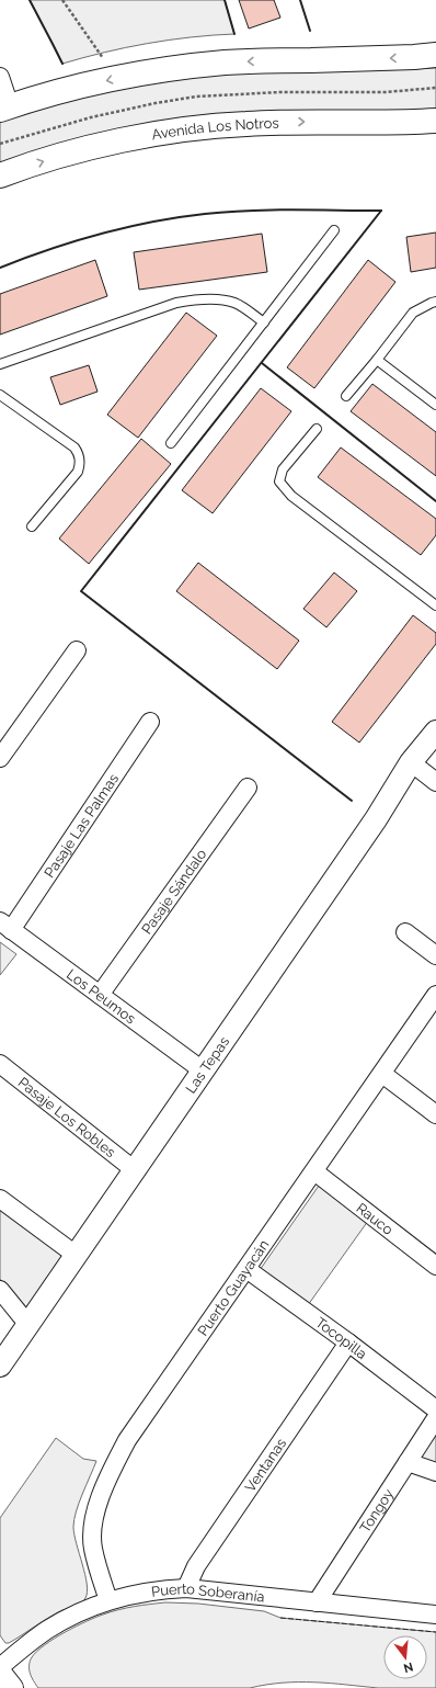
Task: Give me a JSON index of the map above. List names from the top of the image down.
{
  "streets": {
    "main road": ["Avenida Los Notros"],
    "street": [
      "Pasaje Las Palmas",
      "Pasaje Sándalo",
      "Los Peumos",
      "Las Tepas",
      "Pasaje Los Robles",
      "Rauco",
      "Puerto Guayacán",
      "Tocopilla",
      "Ventanas",
      "Tongoy",
      "Puerto Soberanía"
    ]
  },
  "crossings": [
    ["Pasaje Las Palmas", "Los Peumos"],
    ["Pasaje Sándalo", "Los Peumos"],
    ["Los Peumos", "Las Tepas"],
    ["Las Tepas", "Pasaje Los Robles"],
    ["Rauco", "Puerto Guayacán"],
    ["Puerto Guayacán", "Tocopilla"],
    ["Puerto Guayacán", "Puerto Soberanía"],
    ["Tocopilla", "Ventanas"],
    ["Ventanas", "Puerto Soberanía"],
    ["Tongoy", "Puerto Soberanía"]
  ],
  "north": "bottom"
}
